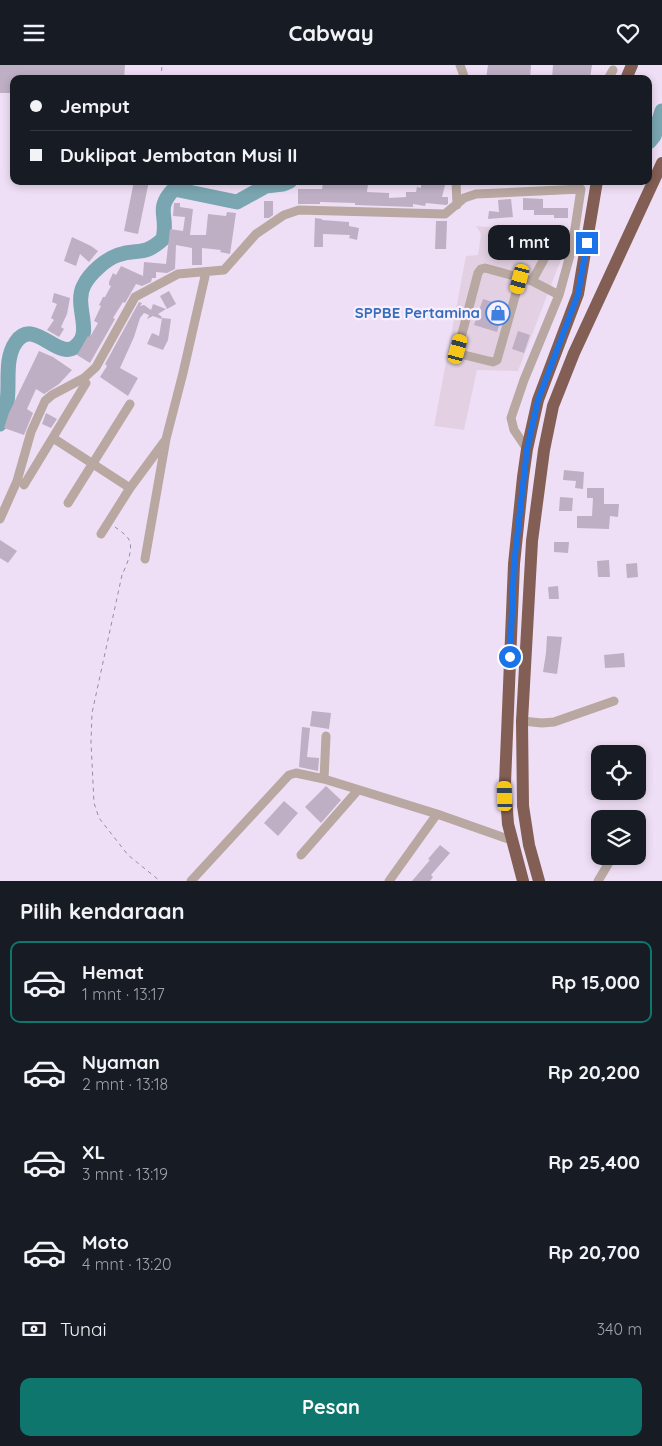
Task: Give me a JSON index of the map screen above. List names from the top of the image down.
{
  "places": {
    "shop": ["SPPBE Pertamina"]
  },
  "page": {
    "header": "Cabway",
    "banner": ["Jemput", "Duklipat Jembatan Musi II"],
    "bubble": "1 mnt",
    "heading": "Pilih kendaraan",
    "list": [
      {
        "name": "Hemat",
        "note": "1 mnt · 13:17",
        "value": "Rp 15,000"
      },
      {
        "name": "Nyaman",
        "note": "2 mnt · 13:18",
        "value": "Rp 20,200"
      },
      {
        "name": "XL",
        "note": "3 mnt · 13:19",
        "value": "Rp 25,400"
      },
      {
        "name": "Moto",
        "note": "4 mnt · 13:20",
        "value": "Rp 20,700"
      }
    ],
    "pay": ["Tunai", "340 m"],
    "buttons": "Pesan"
  }
}
